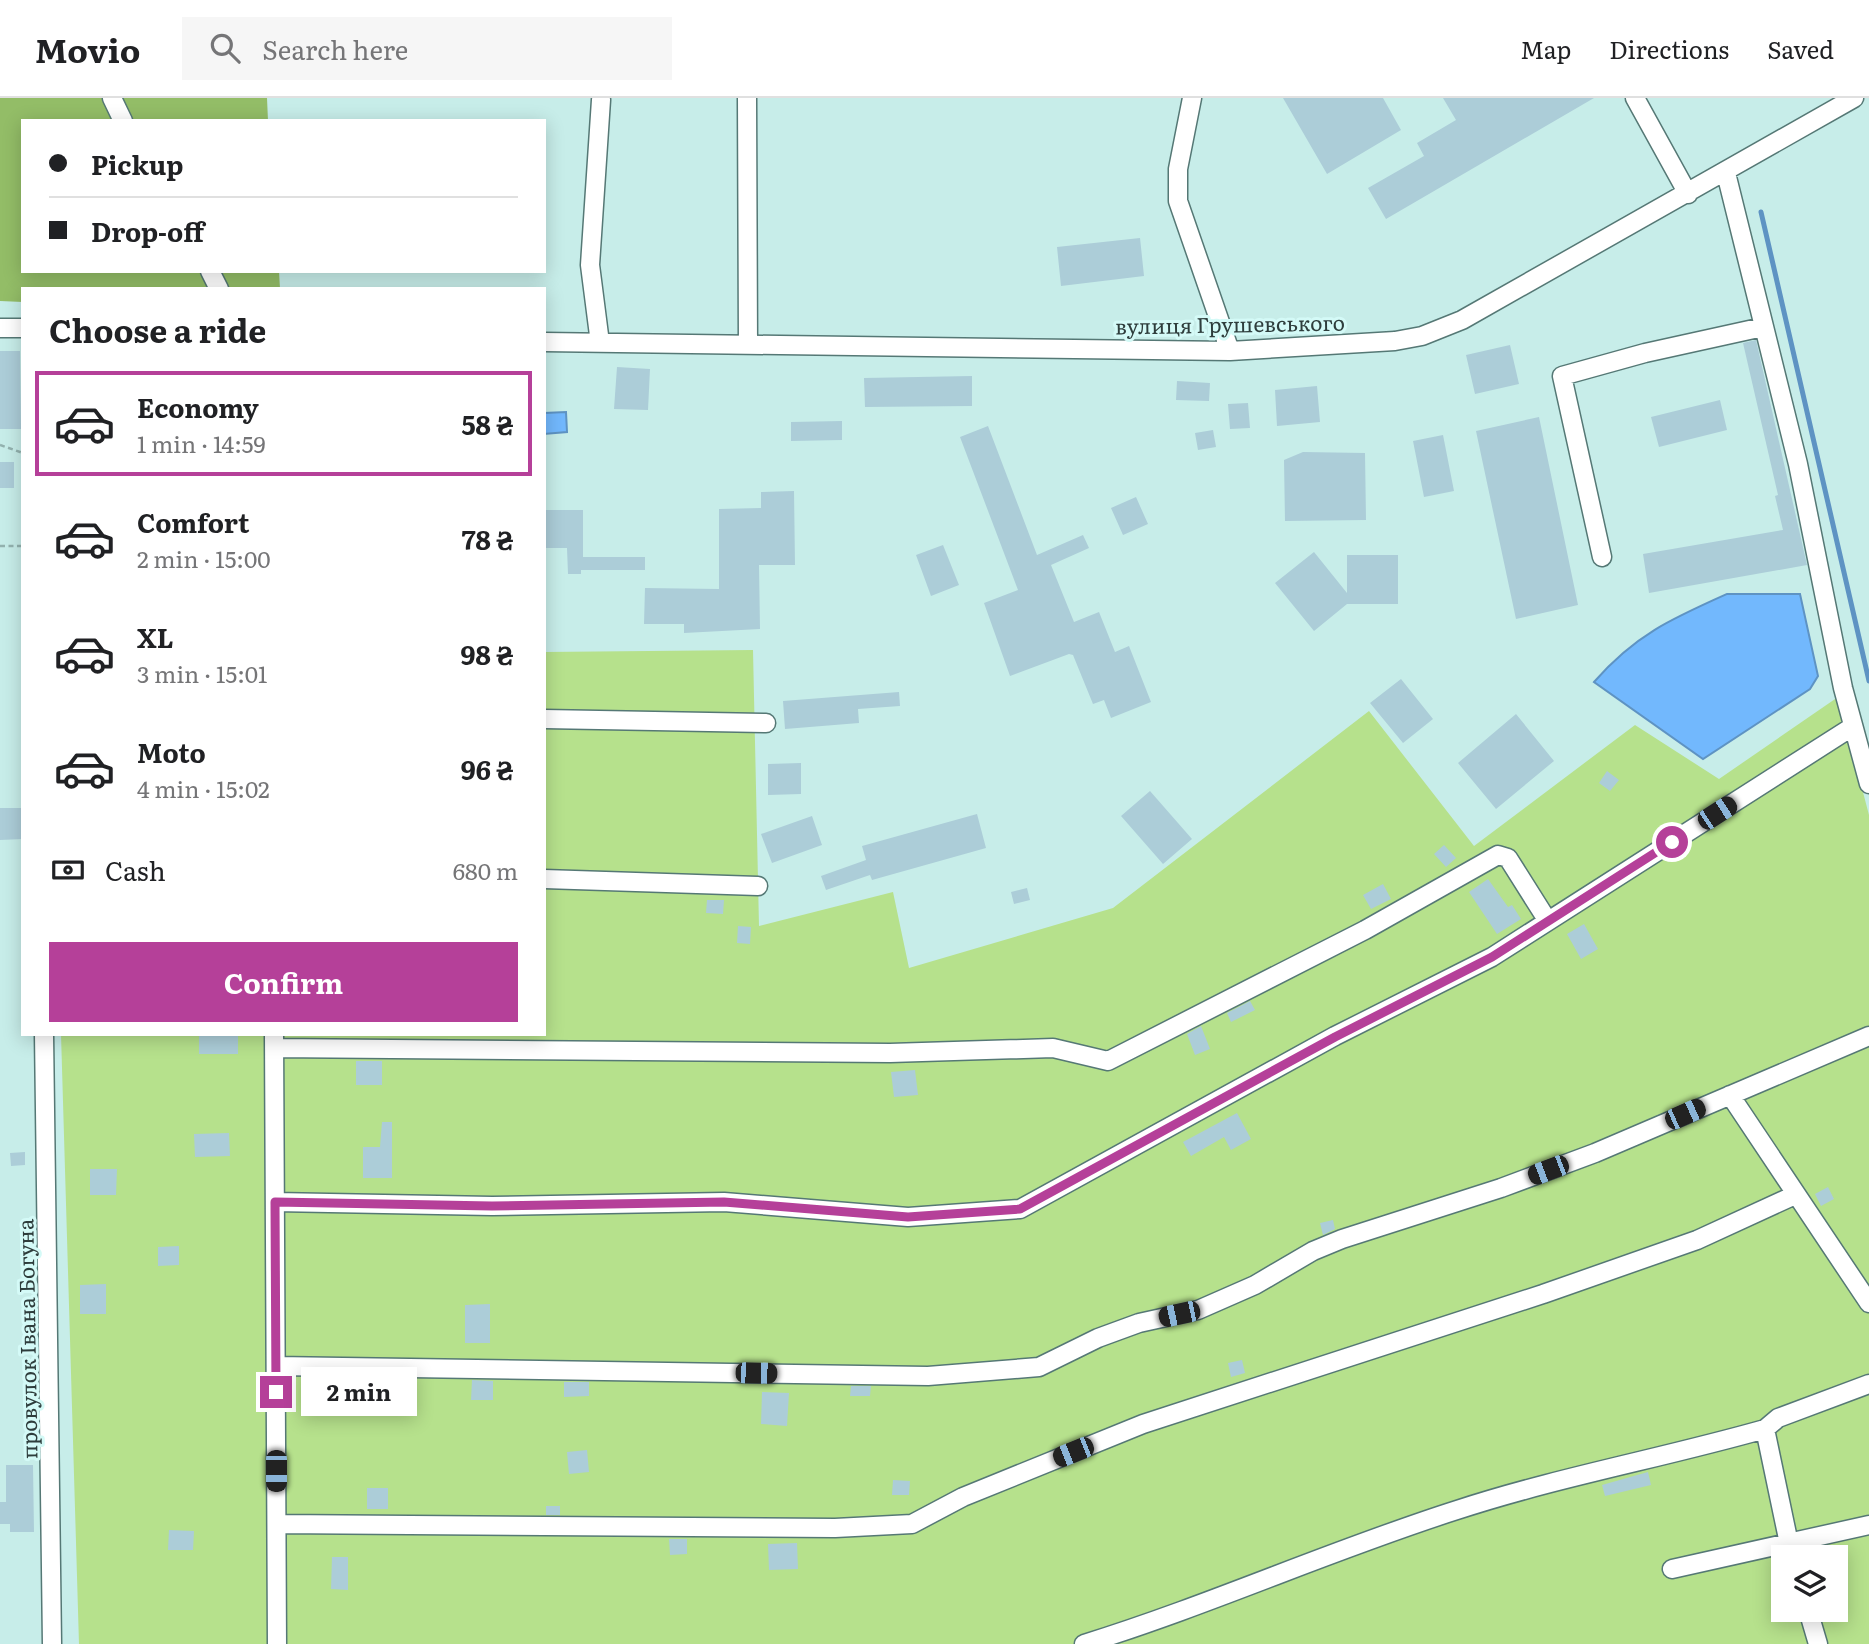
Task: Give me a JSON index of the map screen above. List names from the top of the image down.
{
  "streets": {
    "street": ["вулиця Грушевського", "провулок Івана Богуна"]
  },
  "page": {
    "header": "Movio",
    "search": "Search here",
    "nav": ["Map", "Directions", "Saved"],
    "banner": ["Pickup", "Drop-off"],
    "heading": "Choose a ride",
    "list": [
      {
        "name": "Economy",
        "note": "1 min · 14:59",
        "value": "58 ₴"
      },
      {
        "name": "Comfort",
        "note": "2 min · 15:00",
        "value": "78 ₴"
      },
      {
        "name": "XL",
        "note": "3 min · 15:01",
        "value": "98 ₴"
      },
      {
        "name": "Moto",
        "note": "4 min · 15:02",
        "value": "96 ₴"
      }
    ],
    "pay": ["Cash", "680 m"],
    "buttons": "Confirm",
    "bubble": "2 min"
  }
}
